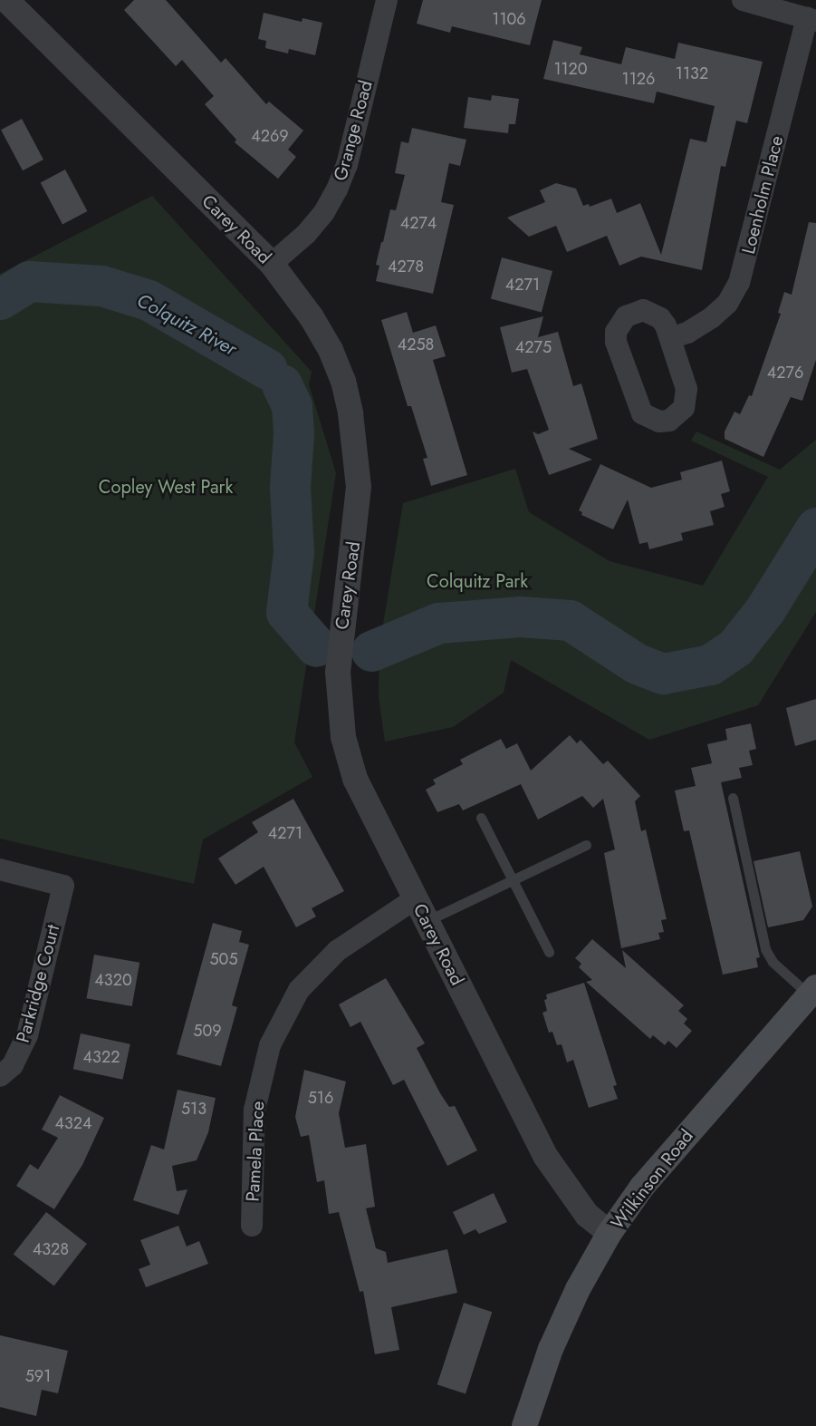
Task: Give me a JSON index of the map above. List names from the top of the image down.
{
  "streets": {
    "main road": ["Wilkinson Road"],
    "street": [
      "Grange Road",
      "Loenholm Place",
      "Carey Road",
      "Parkridge Court",
      "Pamela Place"
    ]
  },
  "crossings": [
    ["Grange Road", "Carey Road"],
    ["Carey Road", "Pamela Place"],
    ["Carey Road", "Wilkinson Road"]
  ],
  "water": ["Colquitz River"],
  "parks": ["Copley West Park", "Colquitz Park"],
  "house_numbers": [
    "1106",
    "1120",
    "1132",
    "1126",
    "4269",
    "4274",
    "4278",
    "4271",
    "4258",
    "4275",
    "4276",
    "4271",
    "505",
    "4320",
    "509",
    "4322",
    "516",
    "513",
    "4324",
    "4328",
    "591"
  ]
}
